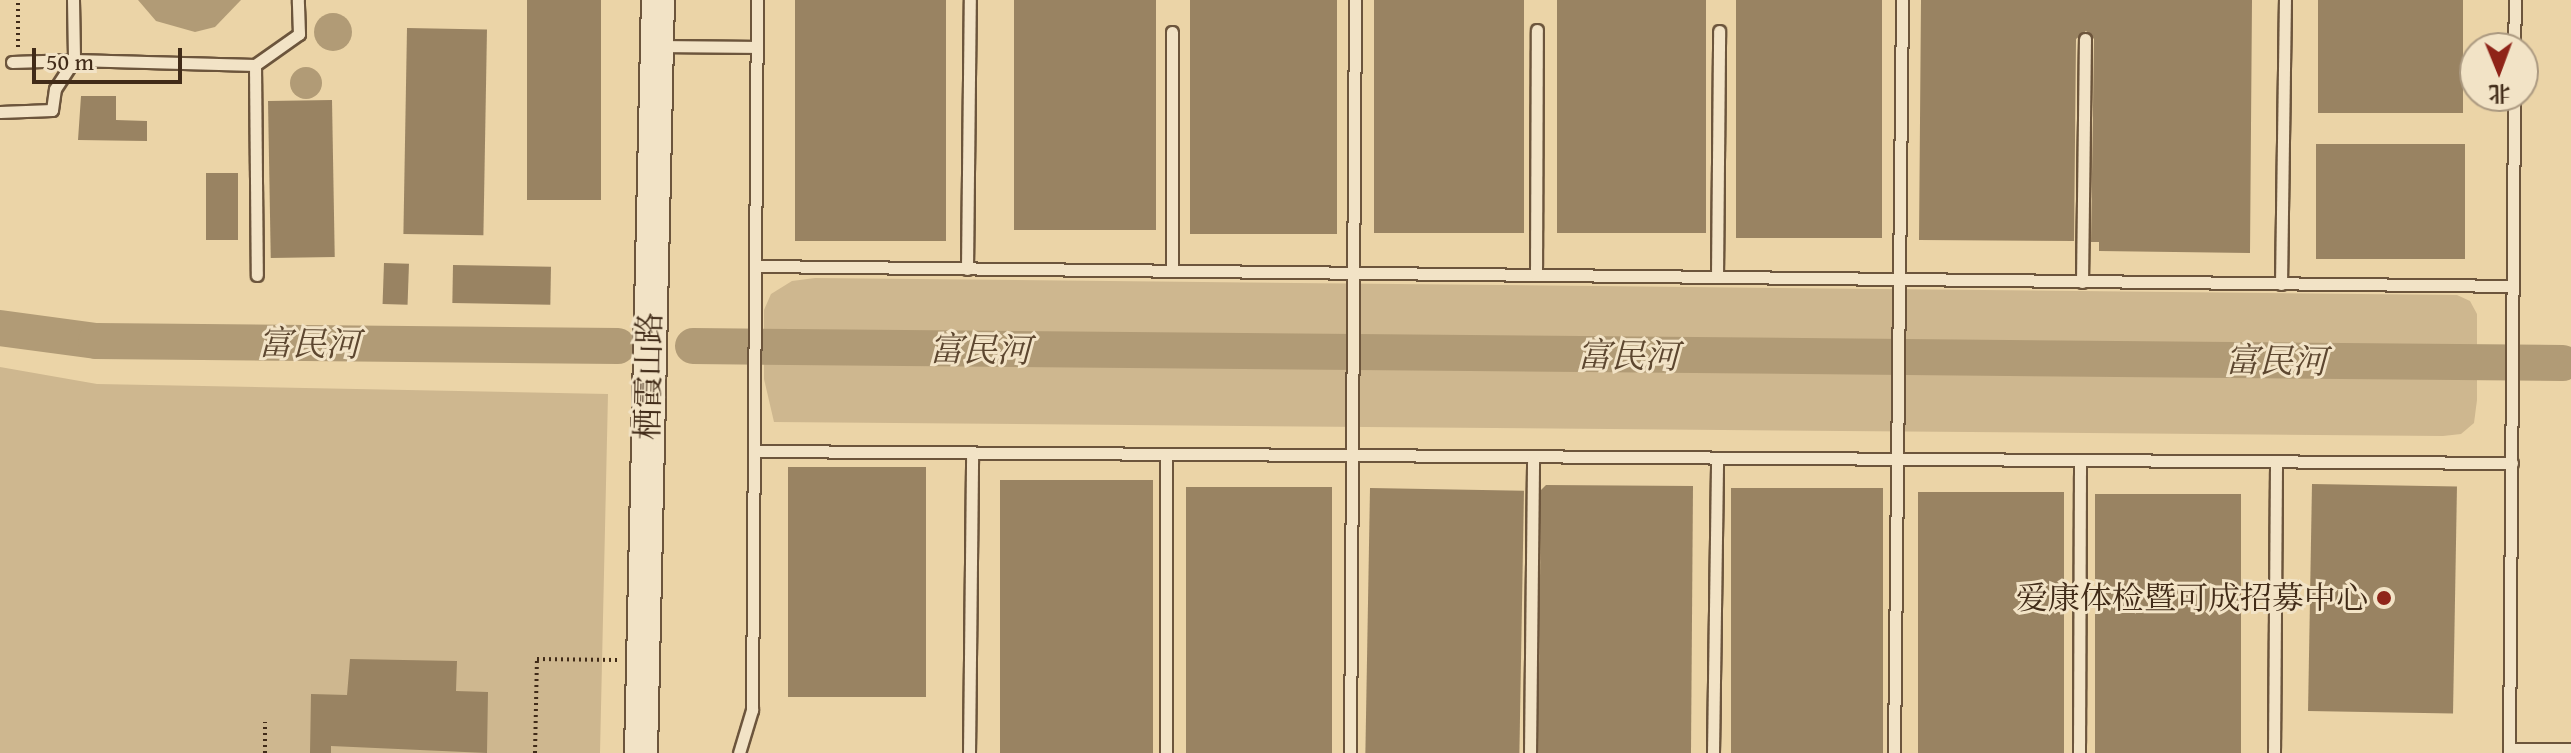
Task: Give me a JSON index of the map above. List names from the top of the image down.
{
  "streets": {
    "street": ["栖霞山路"]
  },
  "water": ["富民河"],
  "places": ["爱康体检暨可成招募中心"],
  "scale_bar": "50 m",
  "north": "bottom"
}
